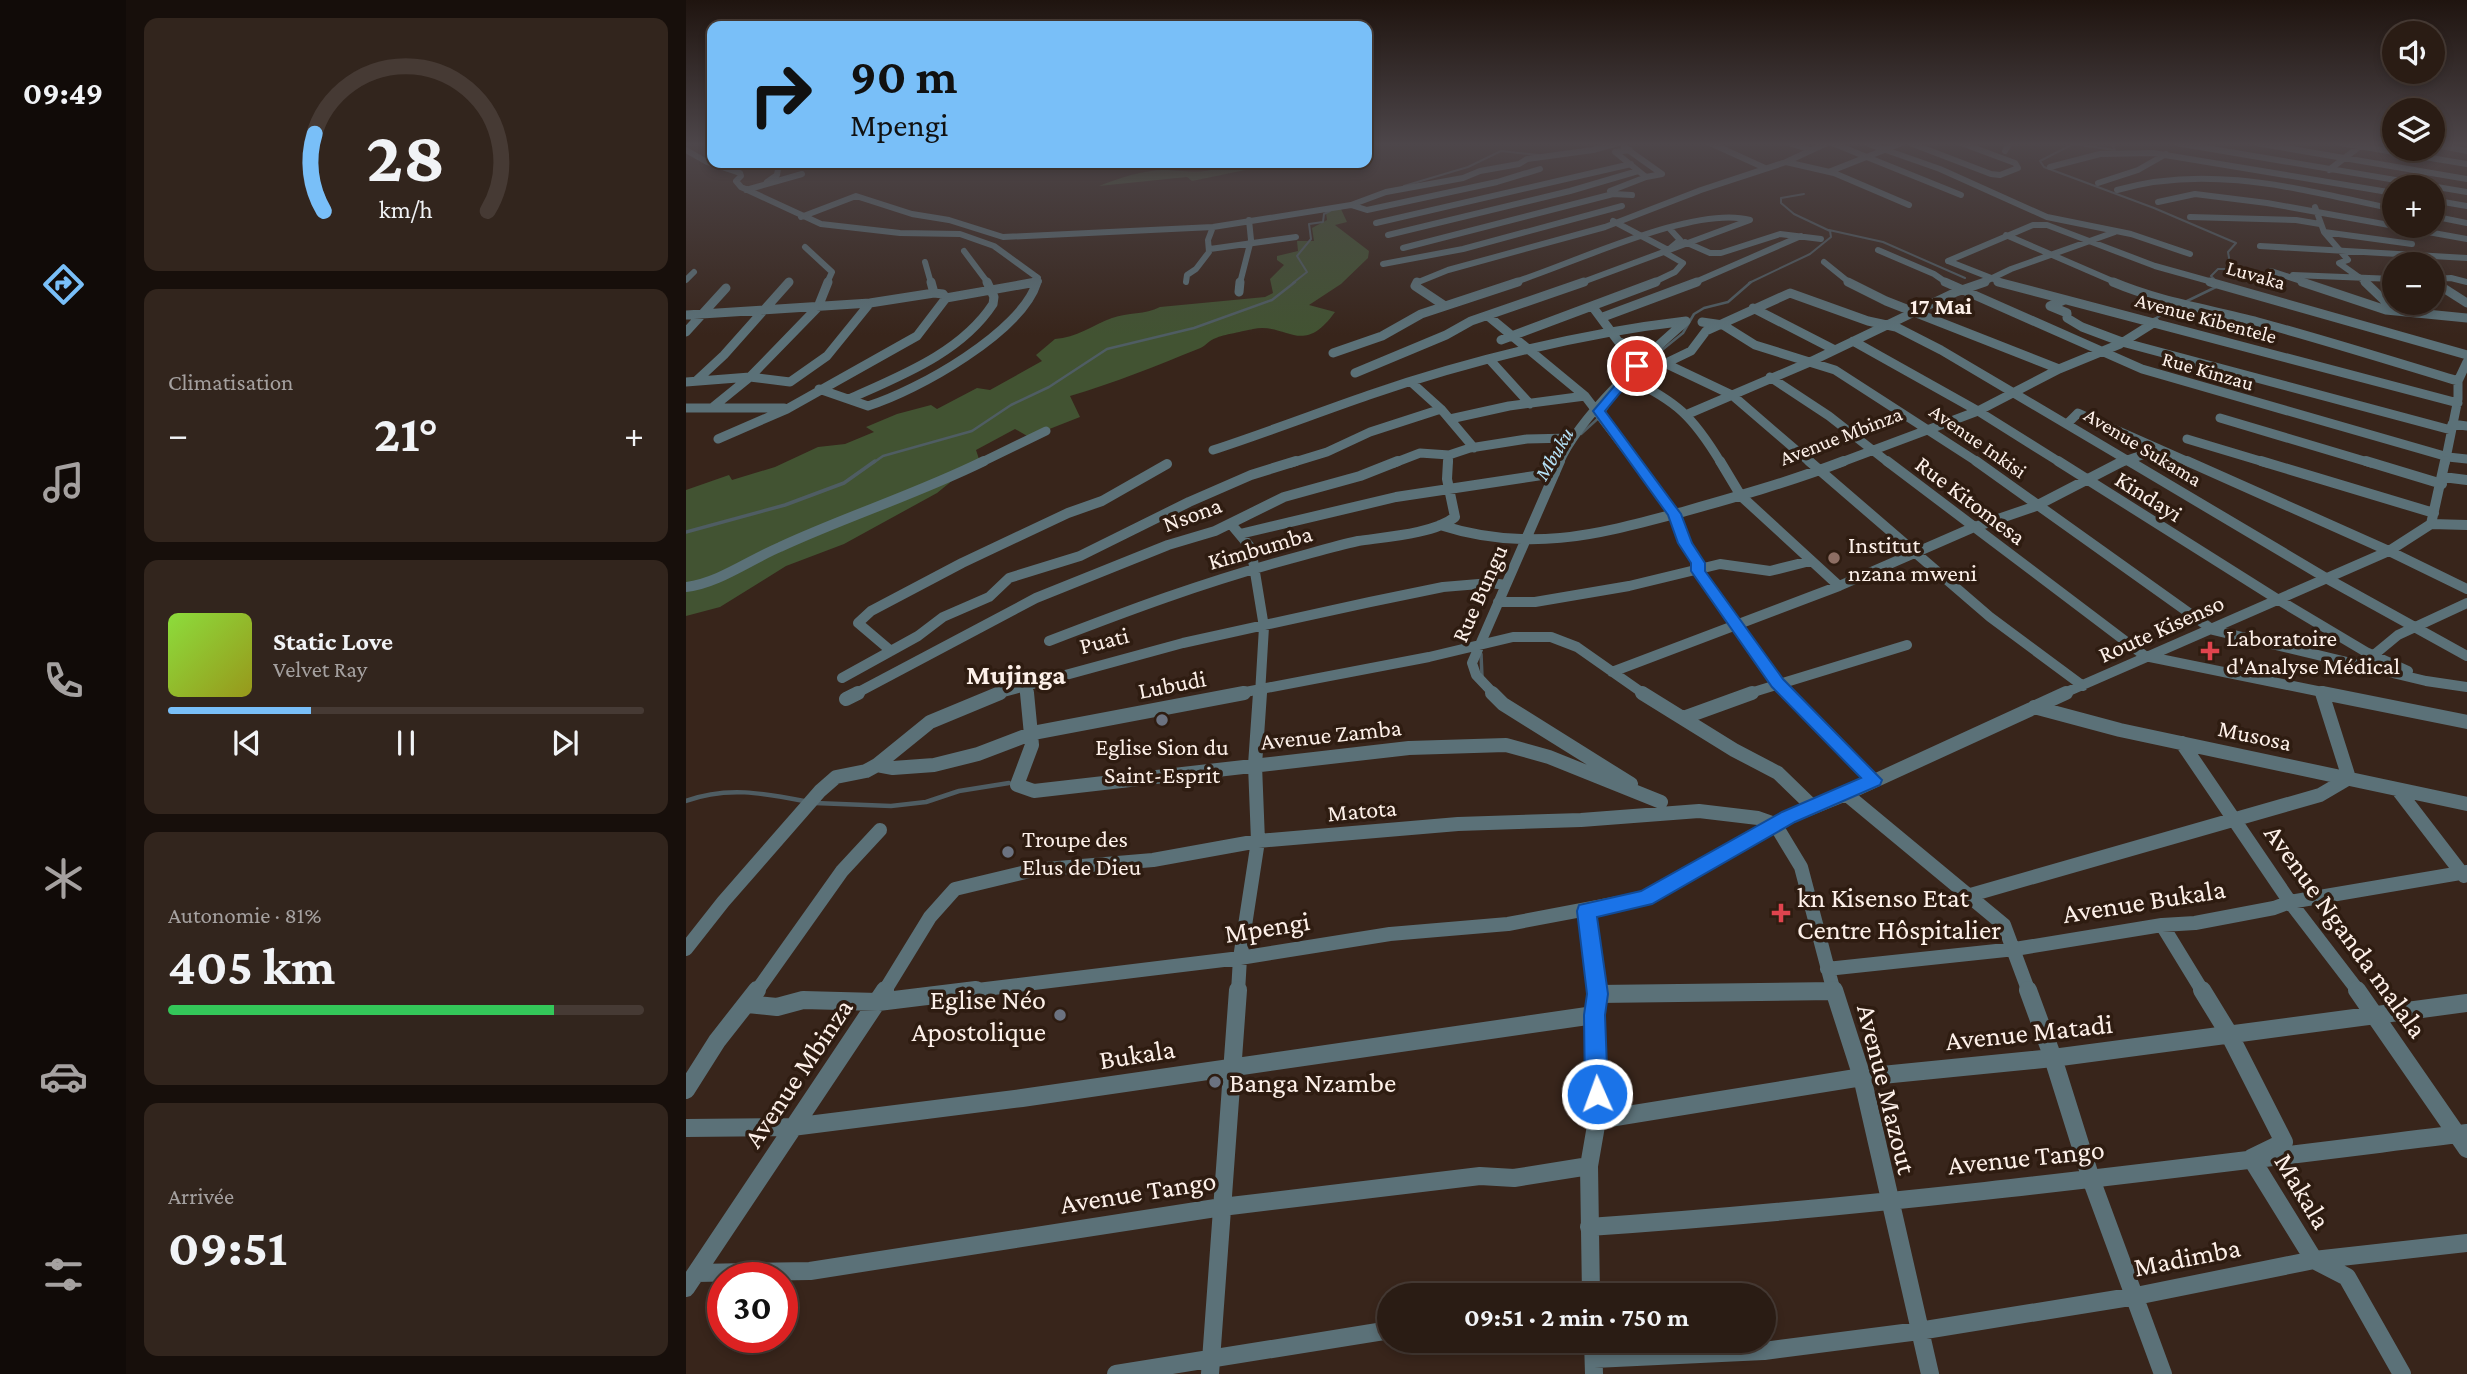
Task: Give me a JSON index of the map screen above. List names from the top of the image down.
{
  "streets": {
    "street": [
      "Luvaka",
      "Avenue Kibentele",
      "Rue Kinzau",
      "Avenue Mbinza",
      "Avenue Inkisi",
      "Avenue Sukama",
      "Kindayi",
      "Rue Kitomesa",
      "Nsona",
      "Kimbumba",
      "Rue Bungu",
      "Route Kisenso",
      "Puati",
      "Lubudi",
      "Avenue Zamba",
      "Musosa",
      "Matota",
      "Avenue Bukala",
      "Mpengi",
      "Avenue Nganda malala",
      "Avenue Matadi",
      "Bukala",
      "Avenue Mazout",
      "Avenue Tango",
      "Makala",
      "Madimba"
    ]
  },
  "crossings": [
    ["Luvaka", "Avenue Kibentele"],
    ["Avenue Kibentele", "Avenue Mbinza"],
    ["Rue Kinzau", "Avenue Mbinza"],
    ["Avenue Mbinza", "Avenue Inkisi"],
    ["Avenue Mbinza", "Avenue Sukama"],
    ["Avenue Mbinza", "Kindayi"],
    ["Avenue Mbinza", "Rue Kitomesa"],
    ["Avenue Mbinza", "Kimbumba"],
    ["Avenue Mbinza", "Rue Bungu"],
    ["Avenue Mbinza", "Matota"],
    ["Avenue Mbinza", "Mpengi"],
    ["Avenue Mbinza", "Bukala"],
    ["Avenue Mbinza", "Avenue Tango"],
    ["Avenue Inkisi", "Route Kisenso"],
    ["Avenue Sukama", "Route Kisenso"],
    ["Kindayi", "Route Kisenso"],
    ["Rue Kitomesa", "Route Kisenso"],
    ["Nsona", "Rue Bungu"],
    ["Rue Bungu", "Puati"],
    ["Rue Bungu", "Lubudi"],
    ["Rue Bungu", "Avenue Zamba"],
    ["Rue Bungu", "Matota"],
    ["Route Kisenso", "Lubudi"],
    ["Route Kisenso", "Musosa"],
    ["Route Kisenso", "Matota"],
    ["Route Kisenso", "Mpengi"],
    ["Route Kisenso", "Avenue Mazout"],
    ["Puati", "Lubudi"],
    ["Lubudi", "Avenue Zamba"],
    ["Musosa", "Avenue Nganda malala"],
    ["Matota", "Mpengi"],
    ["Matota", "Avenue Mazout"],
    ["Avenue Bukala", "Avenue Nganda malala"],
    ["Avenue Bukala", "Avenue Mazout"],
    ["Avenue Bukala", "Makala"],
    ["Mpengi", "Avenue Mazout"],
    ["Avenue Nganda malala", "Avenue Matadi"],
    ["Avenue Nganda malala", "Avenue Tango"],
    ["Avenue Matadi", "Avenue Mazout"],
    ["Avenue Matadi", "Makala"],
    ["Avenue Mazout", "Avenue Tango"],
    ["Avenue Mazout", "Madimba"],
    ["Avenue Tango", "Makala"],
    ["Makala", "Madimba"]
  ],
  "districts": ["17 Mai", "Mujinga"],
  "water": ["Mbuku"],
  "places": {
    "other": [
      "Institut nzana mweni",
      "Eglise Sion du Saint-Esprit",
      "Troupe des Elus de Dieu",
      "Eglise Néo Apostolique",
      "Banga Nzambe"
    ],
    "health": ["Laboratoire d'Analyse Médical", "kn Kisenso Etat Centre Hôspitalier"]
  },
  "page": {
    "tabs": "09:49",
    "map_buttons": ["+", "−"],
    "turn": ["90 m", "Mpengi"],
    "tile": [
      "Climatisation",
      ["Autonomie · 81%", "405 km"],
      ["Arrivée", "09:51"]
    ],
    "heat": ["−", "21°", "+"],
    "song": ["Static Love", "Velvet Ray"],
    "limit": "30",
    "trip": "09:51 · 2 min · 750 m",
    "gauge": ["28", "km/h"]
  }
}
